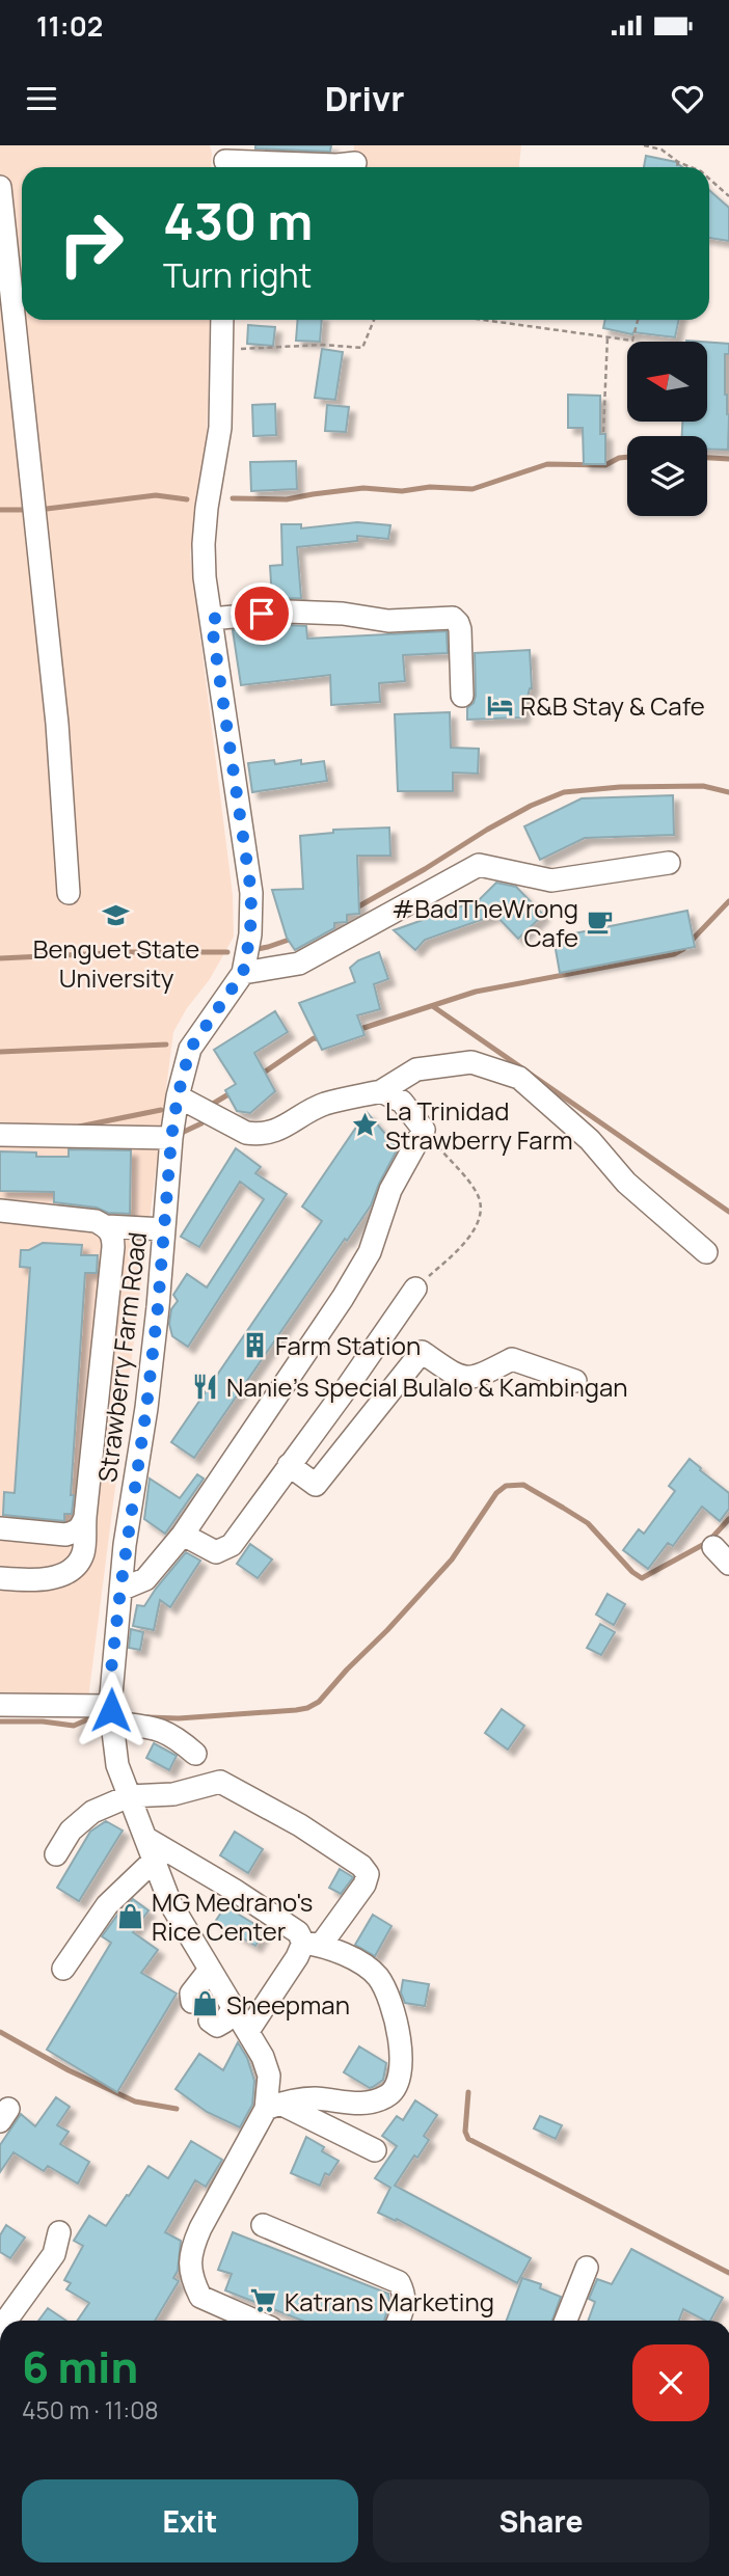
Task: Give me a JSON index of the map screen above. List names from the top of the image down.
{
  "streets": {
    "street": ["Strawberry Farm Road"]
  },
  "places": {
    "hotel": ["R&B Stay & Cafe"],
    "school or university": ["Benguet State University"],
    "cafe": ["#BadTheWrong Cafe"],
    "place": ["La Trinidad Strawberry Farm"],
    "building": ["Farm Station"],
    "restaurant": ["Nanie's Special Bulalo & Kambingan"],
    "shop": ["MG Medrano's Rice Center", "Sheepman"],
    "supermarket": ["Katrans Marketing"]
  },
  "north": "left",
  "page": {
    "status": "11:02",
    "header": "Drivr",
    "turn": ["430 m", "Turn right"],
    "heading": ["6 min", "450 m · 11:08"],
    "buttons": ["Exit", "Share"]
  }
}
